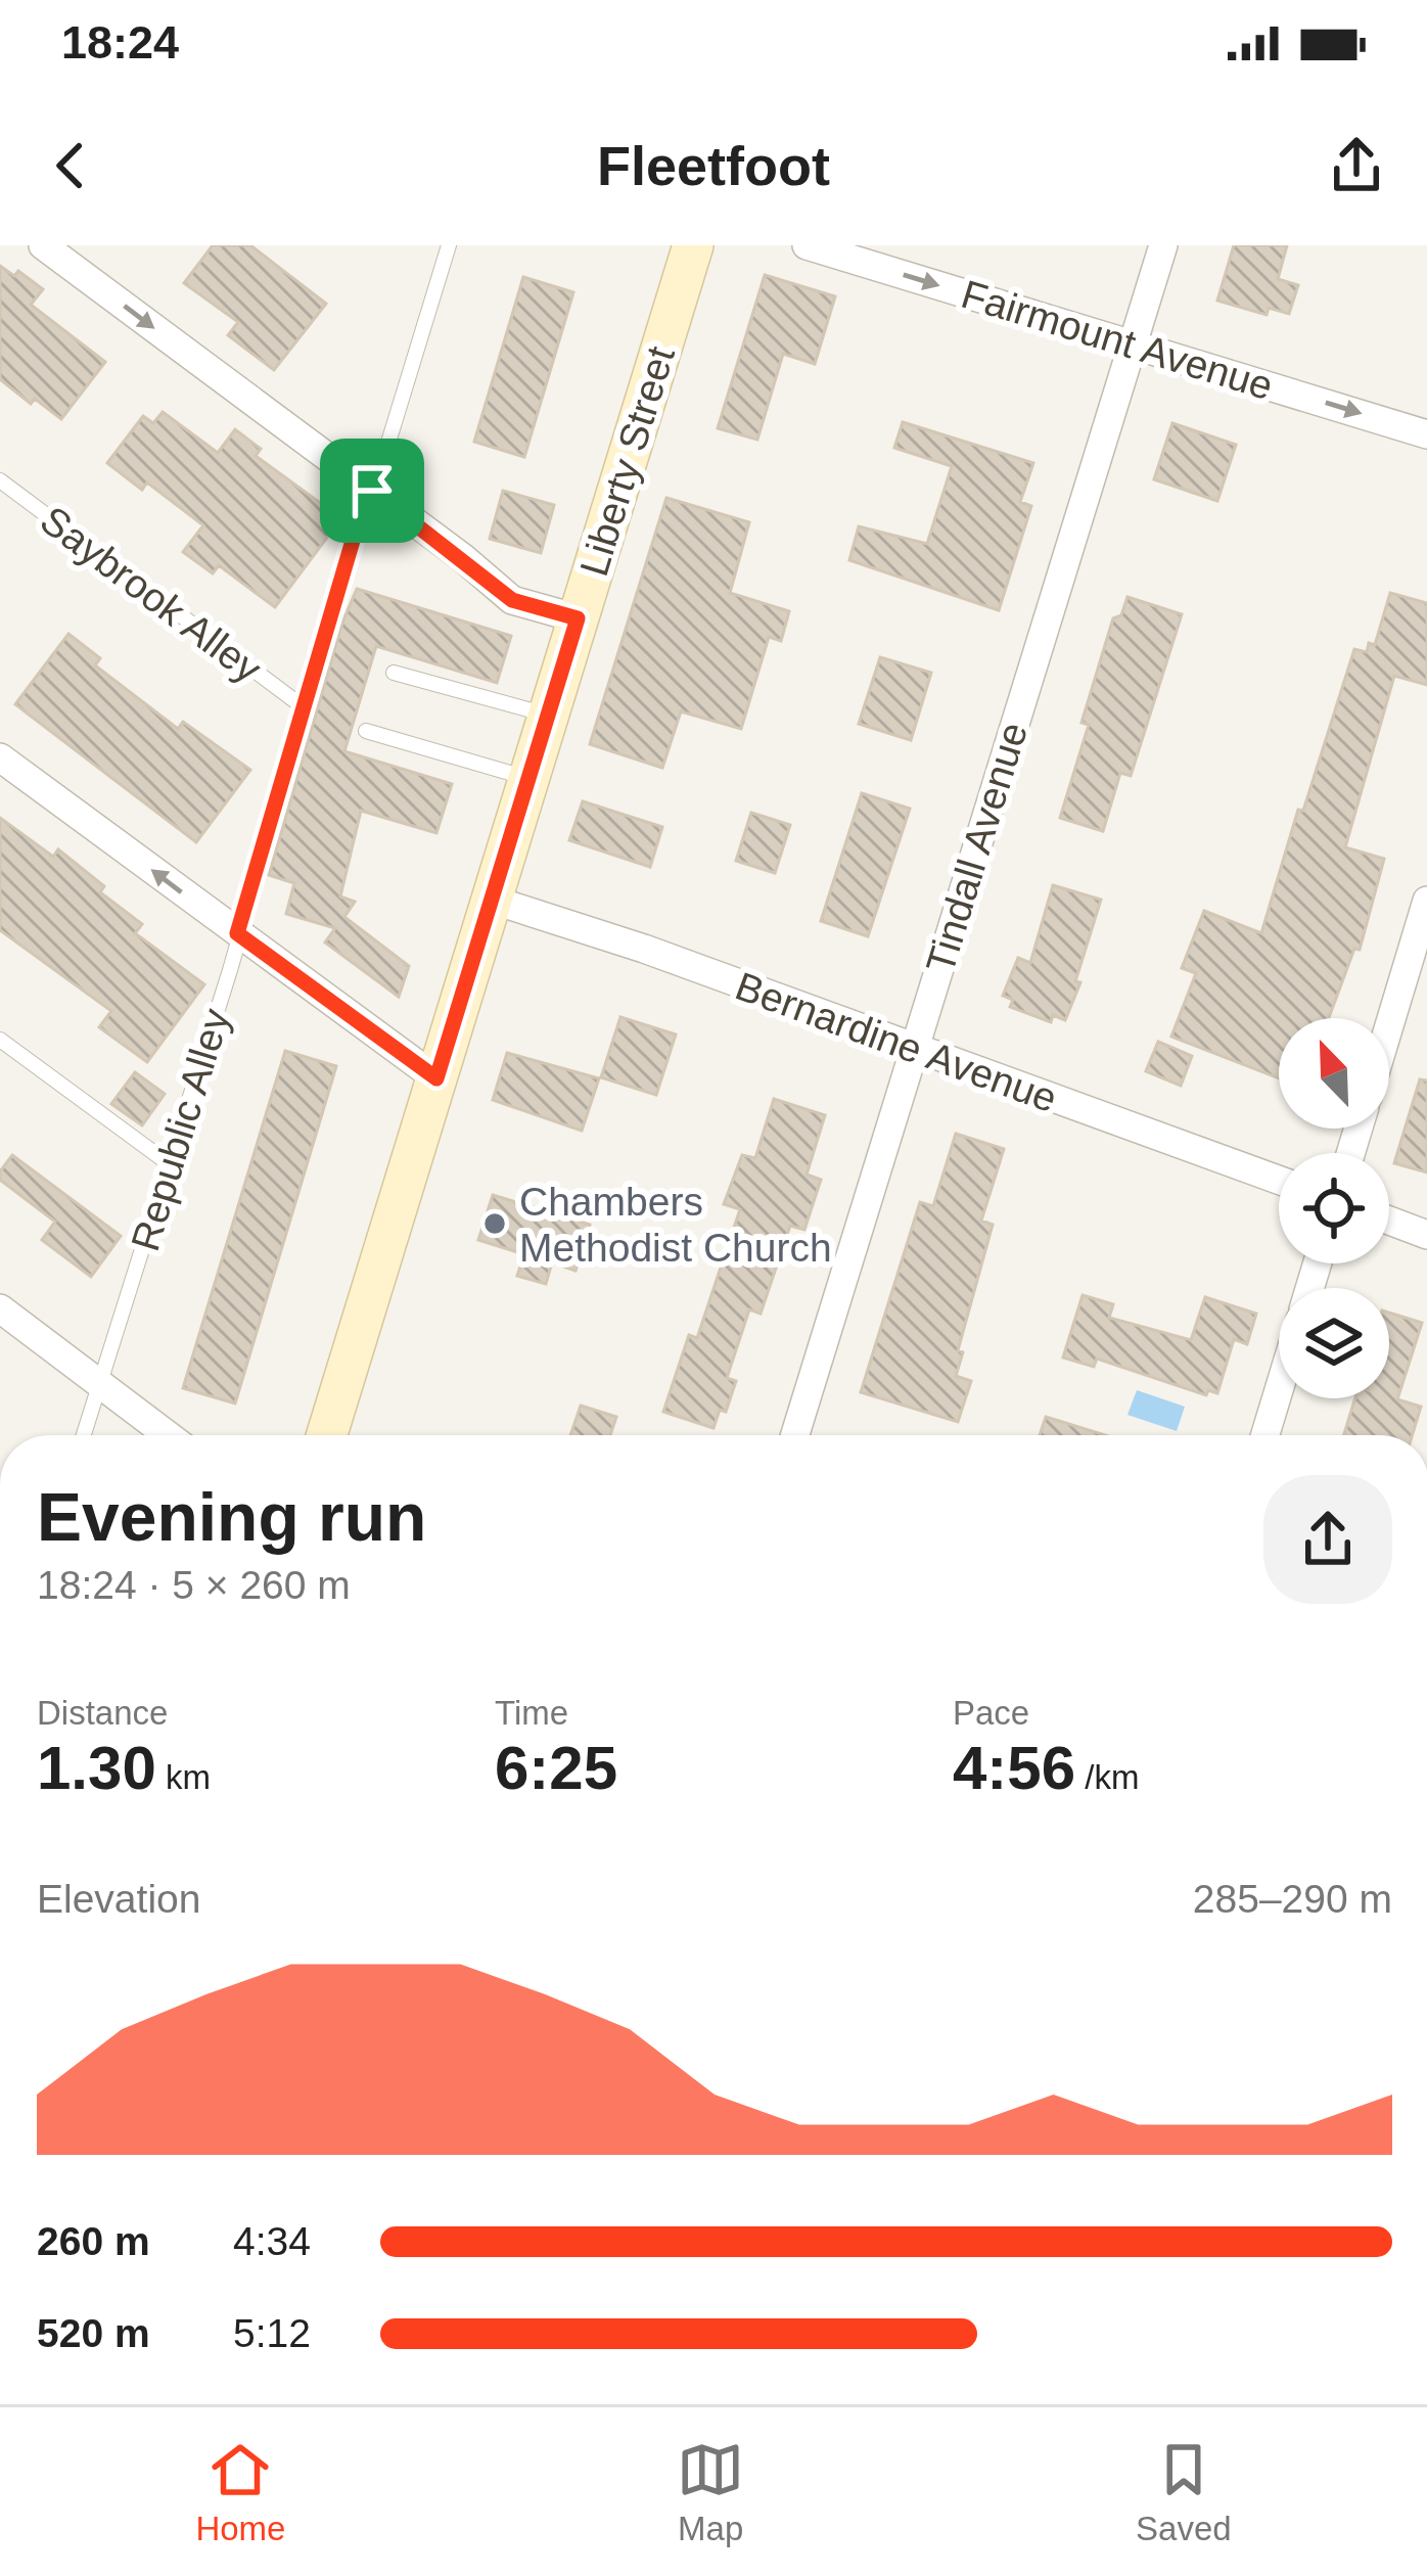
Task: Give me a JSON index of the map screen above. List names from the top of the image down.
{
  "streets": {
    "street": [
      "Fairmount Avenue",
      "Liberty Street",
      "Tindall Avenue",
      "Bernardine Avenue"
    ],
    "lane": ["Saybrook Alley", "Republic Alley"]
  },
  "crossings": [
    ["Fairmount Avenue", "Tindall Avenue"],
    ["Liberty Street", "Bernardine Avenue"],
    ["Saybrook Alley", "Republic Alley"],
    ["Tindall Avenue", "Bernardine Avenue"]
  ],
  "one_way": ["Fairmount Avenue"],
  "places": ["Chambers Methodist Church"],
  "north": "top left",
  "page": {
    "status": "18:24",
    "header": "Fleetfoot",
    "heading": ["Evening run", "18:24 · 5 × 260 m"],
    "stats": [
      ["Distance", "1.30 km"],
      ["Time", "6:25"],
      ["Pace", "4:56 /km"]
    ],
    "chart": ["Elevation", "285–290 m"],
    "list": [
      {
        "name": "260 m",
        "note": "4:34"
      },
      {
        "name": "520 m",
        "note": "5:12"
      }
    ],
    "tabs": ["Home", "Map", "Saved"]
  }
}
